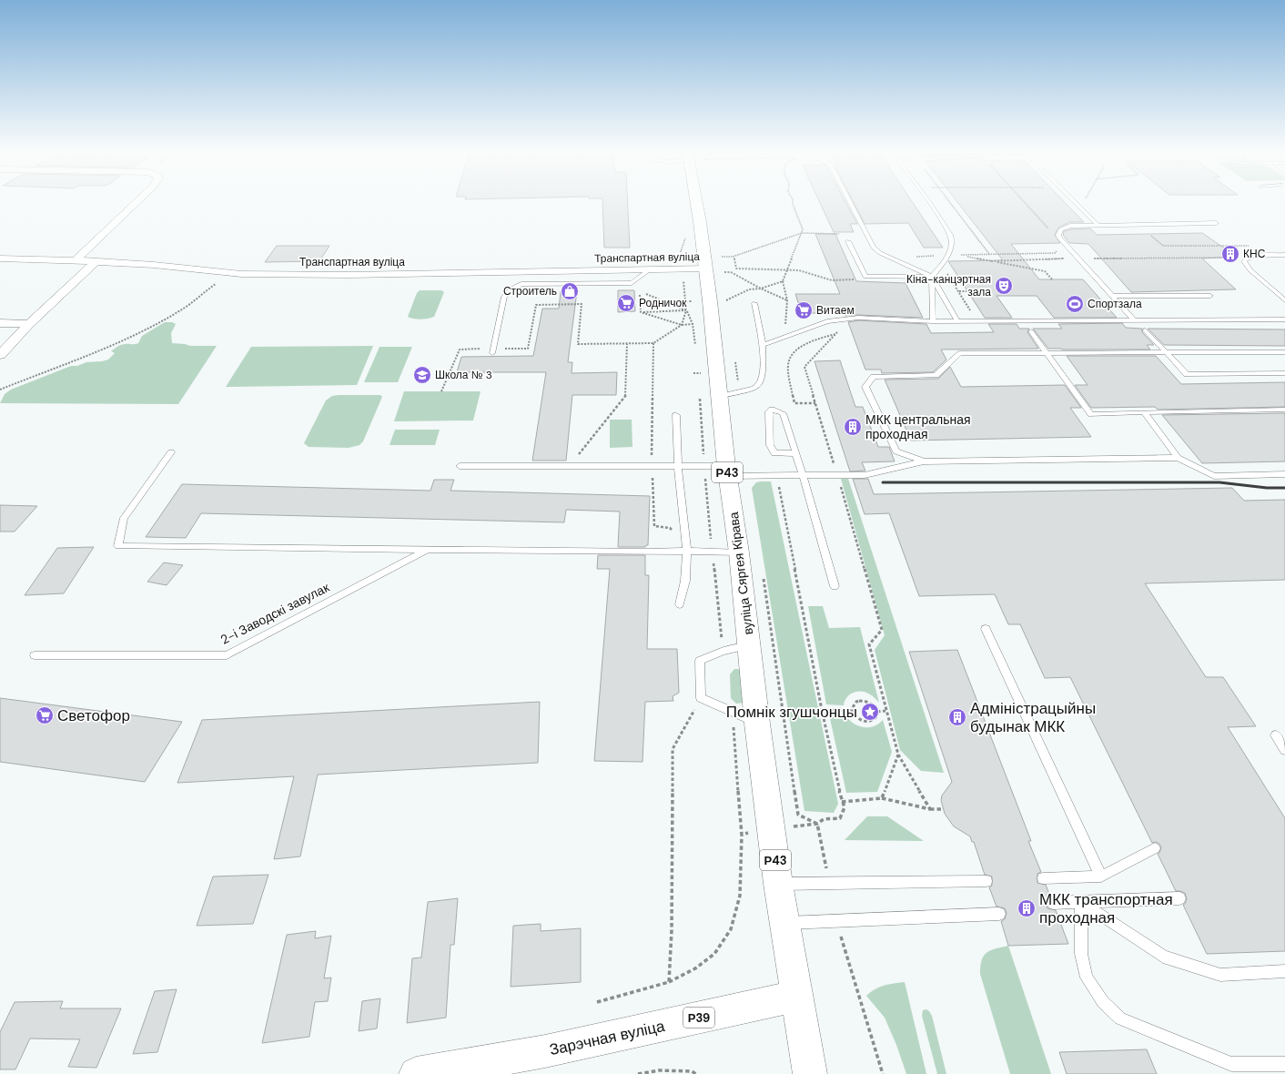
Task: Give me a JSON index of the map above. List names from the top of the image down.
{
  "streets": {
    "main road": [
      "Р43",
      "вуліца Сяргея Кірава",
      "Р39",
      "Зарэчная вуліца"
    ],
    "street": ["Транспартная вуліца"],
    "lane": ["2-і Заводскі завулак"]
  },
  "crossings": [
    ["Транспартная вуліца", "вуліца Сяргея Кірава"],
    ["вуліца Сяргея Кірава", "Зарэчная вуліца"]
  ],
  "places": {
    "building": [
      "КНС",
      "МКК центральная проходная",
      "Адміністрацыйны будынак МКК",
      "МКК транспортная проходная"
    ],
    "theatre": ["Кіна-канцэртная зала"],
    "shop": ["Строитель"],
    "supermarket": ["Родничок", "Витаем", "Светофор"],
    "sports": ["Спортзала"],
    "school or university": ["Школа № 3"],
    "place": ["Помнік згушчонцы"]
  }
}
